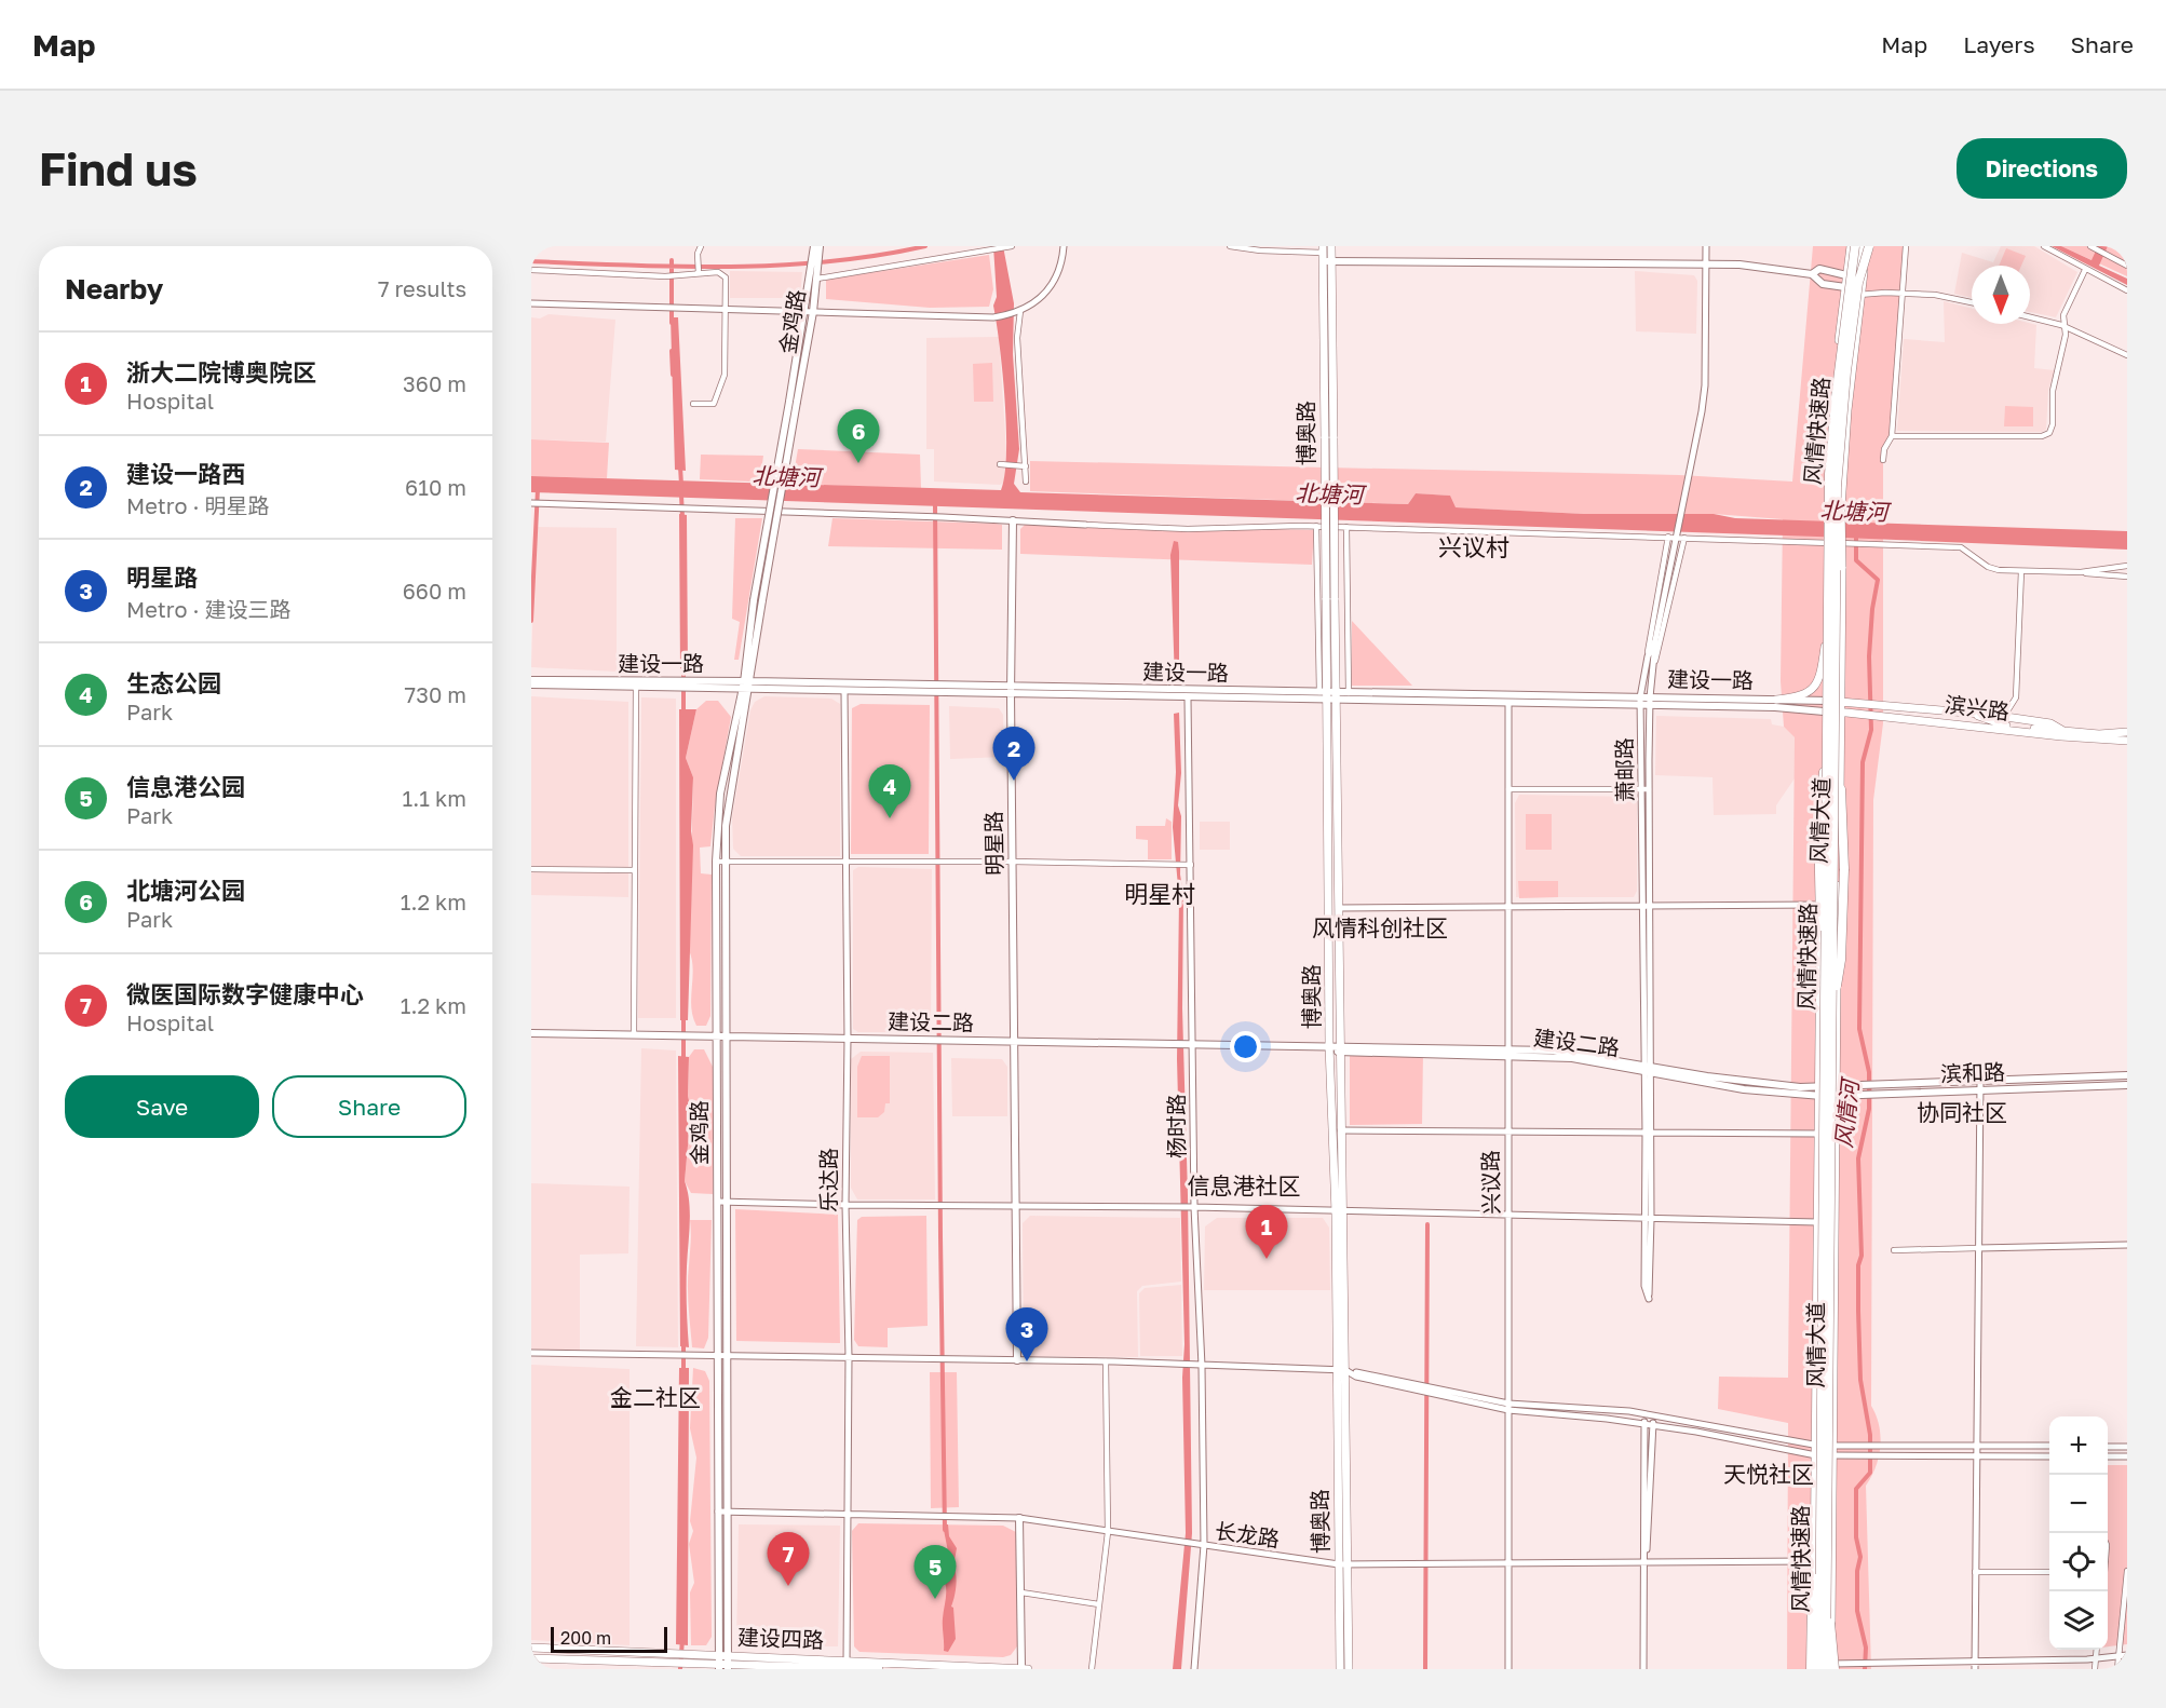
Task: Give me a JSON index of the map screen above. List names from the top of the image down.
{
  "streets": {
    "highway": ["风情快速路"],
    "main road": [
      "金鸡路",
      "博奥路",
      "建设一路",
      "滨兴路",
      "风情大道",
      "明星路",
      "建设二路",
      "滨和路",
      "建设四路"
    ],
    "street": [
      "萧邮路",
      "杨时路",
      "乐达路",
      "兴议路",
      "长龙路"
    ]
  },
  "crossings": [
    ["金鸡路", "建设一路"],
    ["金鸡路", "建设二路"],
    ["金鸡路", "长龙路"],
    ["金鸡路", "建设四路"],
    ["风情快速路", "风情大道"],
    ["风情快速路", "长龙路"],
    ["博奥路", "建设一路"],
    ["博奥路", "建设二路"],
    ["博奥路", "长龙路"],
    ["建设一路", "滨兴路"],
    ["建设一路", "萧邮路"],
    ["建设一路", "风情大道"],
    ["建设一路", "明星路"],
    ["建设一路", "杨时路"],
    ["建设一路", "乐达路"],
    ["建设一路", "兴议路"],
    ["滨兴路", "风情大道"],
    ["风情大道", "建设二路"],
    ["风情大道", "滨和路"],
    ["风情大道", "长龙路"],
    ["明星路", "建设二路"],
    ["建设二路", "滨和路"],
    ["建设二路", "杨时路"],
    ["建设二路", "乐达路"],
    ["建设二路", "兴议路"],
    ["杨时路", "长龙路"],
    ["乐达路", "长龙路"],
    ["乐达路", "建设四路"],
    ["兴议路", "长龙路"]
  ],
  "districts": [
    "兴议村",
    "明星村",
    "风情科创社区",
    "协同社区",
    "信息港社区",
    "金二社区",
    "天悦社区"
  ],
  "water": ["北塘河", "风情河"],
  "scale_bar": "200 m",
  "north": "bottom",
  "page": {
    "header": "Map",
    "nav": ["Map", "Layers", "Share"],
    "buttons": [
      "Directions",
      ["Save", "Share"]
    ],
    "title": "Find us",
    "heading": ["Nearby", "7 results"],
    "list": [
      {
        "mark": "1",
        "name": "浙大二院博奥院区",
        "note": "Hospital",
        "value": "360 m"
      },
      {
        "mark": "2",
        "name": "建设一路西",
        "note": "Metro · 明星路",
        "value": "610 m"
      },
      {
        "mark": "3",
        "name": "明星路",
        "note": "Metro · 建设三路",
        "value": "660 m"
      },
      {
        "mark": "4",
        "name": "生态公园",
        "note": "Park",
        "value": "730 m"
      },
      {
        "mark": "5",
        "name": "信息港公园",
        "note": "Park",
        "value": "1.1 km"
      },
      {
        "mark": "6",
        "name": "北塘河公园",
        "note": "Park",
        "value": "1.2 km"
      },
      {
        "mark": "7",
        "name": "微医国际数字健康中心",
        "note": "Hospital",
        "value": "1.2 km"
      }
    ],
    "pins": [
      "6",
      "2",
      "4",
      "1",
      "3",
      "7",
      "5"
    ],
    "map_buttons": ["+", "−"],
    "scale": "200 m"
  }
}
